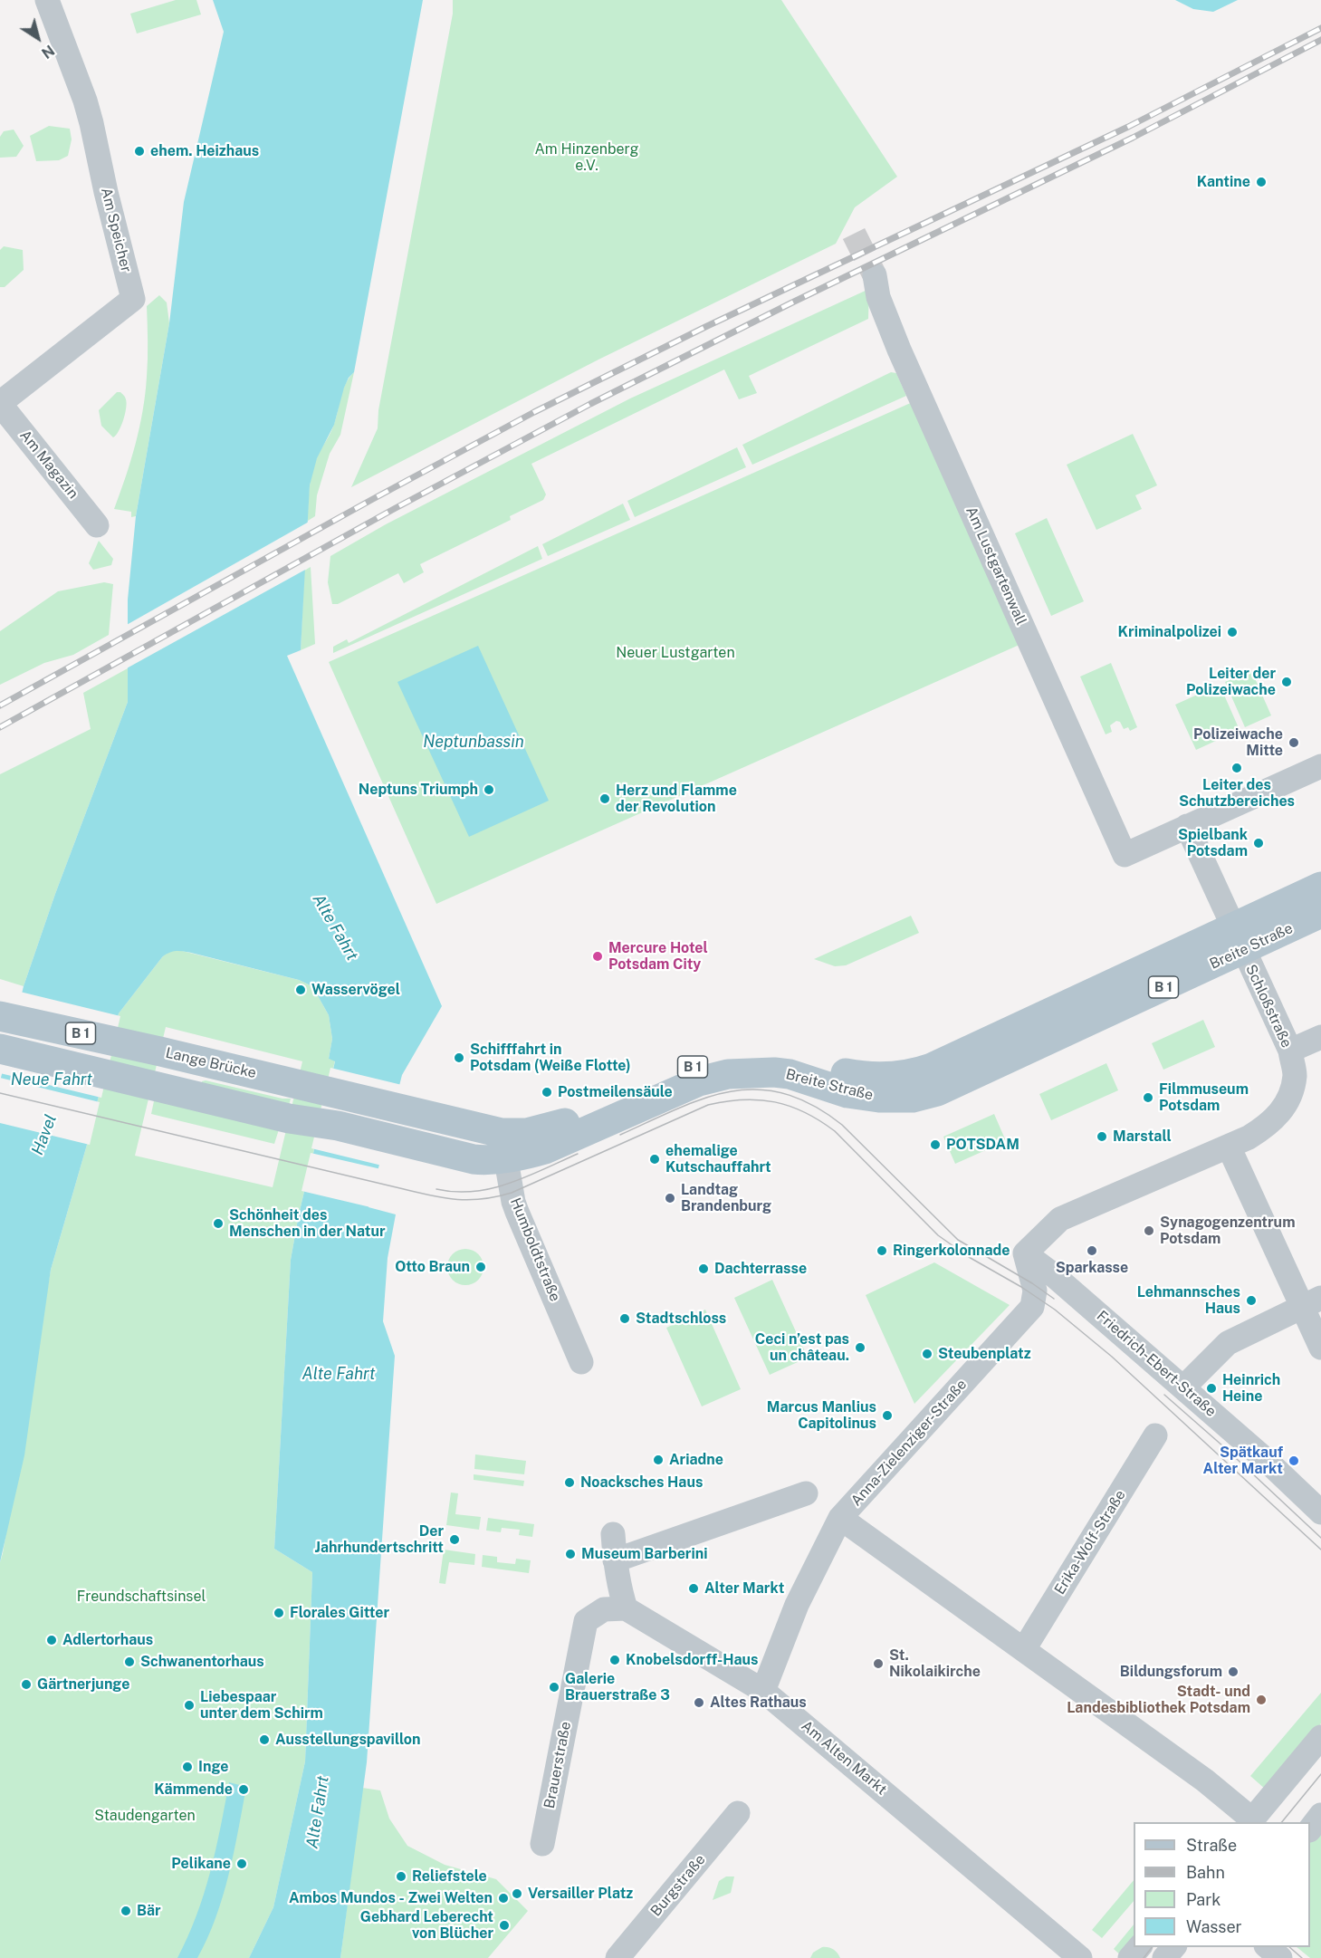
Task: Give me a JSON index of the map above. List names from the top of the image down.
{
  "streets": {
    "main road": ["Breite Straße", "B 1", "Lange Brücke"],
    "street": [
      "Am Speicher",
      "Am Magazin",
      "Am Lustgartenwall",
      "Schloßstraße",
      "Humboldtstraße",
      "Friedrich-Ebert-Straße",
      "Anna-Zielenziger-Straße",
      "Erika-Wolf-Straße",
      "Am Alten Markt",
      "Brauerstraße",
      "Burgstraße"
    ]
  },
  "crossings": [
    ["Am Speicher", "Am Magazin"],
    ["Am Lustgartenwall", "Schloßstraße"],
    ["Breite Straße", "Schloßstraße"],
    ["Breite Straße", "Lange Brücke"],
    ["Breite Straße", "Humboldtstraße"],
    ["Schloßstraße", "Friedrich-Ebert-Straße"],
    ["Schloßstraße", "Anna-Zielenziger-Straße"],
    ["Friedrich-Ebert-Straße", "Anna-Zielenziger-Straße"],
    ["Am Alten Markt", "Brauerstraße"]
  ],
  "water": [
    "Neptunbassin",
    "Alte Fahrt",
    "Neue Fahrt",
    "Havel"
  ],
  "parks": [
    "Am Hinzenberg e.V.",
    "Neuer Lustgarten",
    "Freundschaftsinsel",
    "Staudengarten"
  ],
  "places": [
    "ehem. Heizhaus",
    "Kantine",
    "Kriminalpolizei",
    "Leiter der Polizeiwache",
    "Polizeiwache Mitte",
    "Leiter des Schutzbereiches",
    "Neptuns Triumph",
    "Herz und Flamme der Revolution",
    "Spielbank Potsdam",
    "Mercure Hotel Potsdam City",
    "Wasservögel",
    "Schifffahrt in Potsdam (Weiße Flotte)",
    "Postmeilensäule",
    "Filmmuseum Potsdam",
    "Marstall",
    "POTSDAM",
    "ehemalige Kutschauffahrt",
    "Landtag Brandenburg",
    "Schönheit des Menschen in der Natur",
    "Synagogenzentrum Potsdam",
    "Ringerkolonnade",
    "Sparkasse",
    "Otto Braun",
    "Dachterrasse",
    "Lehmannsches Haus",
    "Stadtschloss",
    "Ceci n’est pas un château.",
    "Steubenplatz",
    "Heinrich Heine",
    "Marcus Manlius Capitolinus",
    "Ariadne",
    "Spätkauf Alter Markt",
    "Noacksches Haus",
    "Der Jahrhundertschritt",
    "Museum Barberini",
    "Alter Markt",
    "Florales Gitter",
    "Adlertorhaus",
    "Knobelsdorff-Haus",
    "Schwanentorhaus",
    "St. Nikolaikirche",
    "Bildungsforum",
    "Gärtnerjunge",
    "Galerie Brauerstraße 3",
    "Stadt- und Landesbibliothek Potsdam",
    "Altes Rathaus",
    "Liebespaar unter dem Schirm",
    "Ausstellungspavillon",
    "Inge",
    "Kämmende",
    "Pelikane",
    "Reliefstele",
    "Versailler Platz",
    "Ambos Mundos - Zwei Welten",
    "Bär",
    "Gebhard Leberecht von Blücher"
  ],
  "legend": [
    "Straße",
    "Bahn",
    "Park",
    "Wasser"
  ],
  "north": "bottom right"
}
